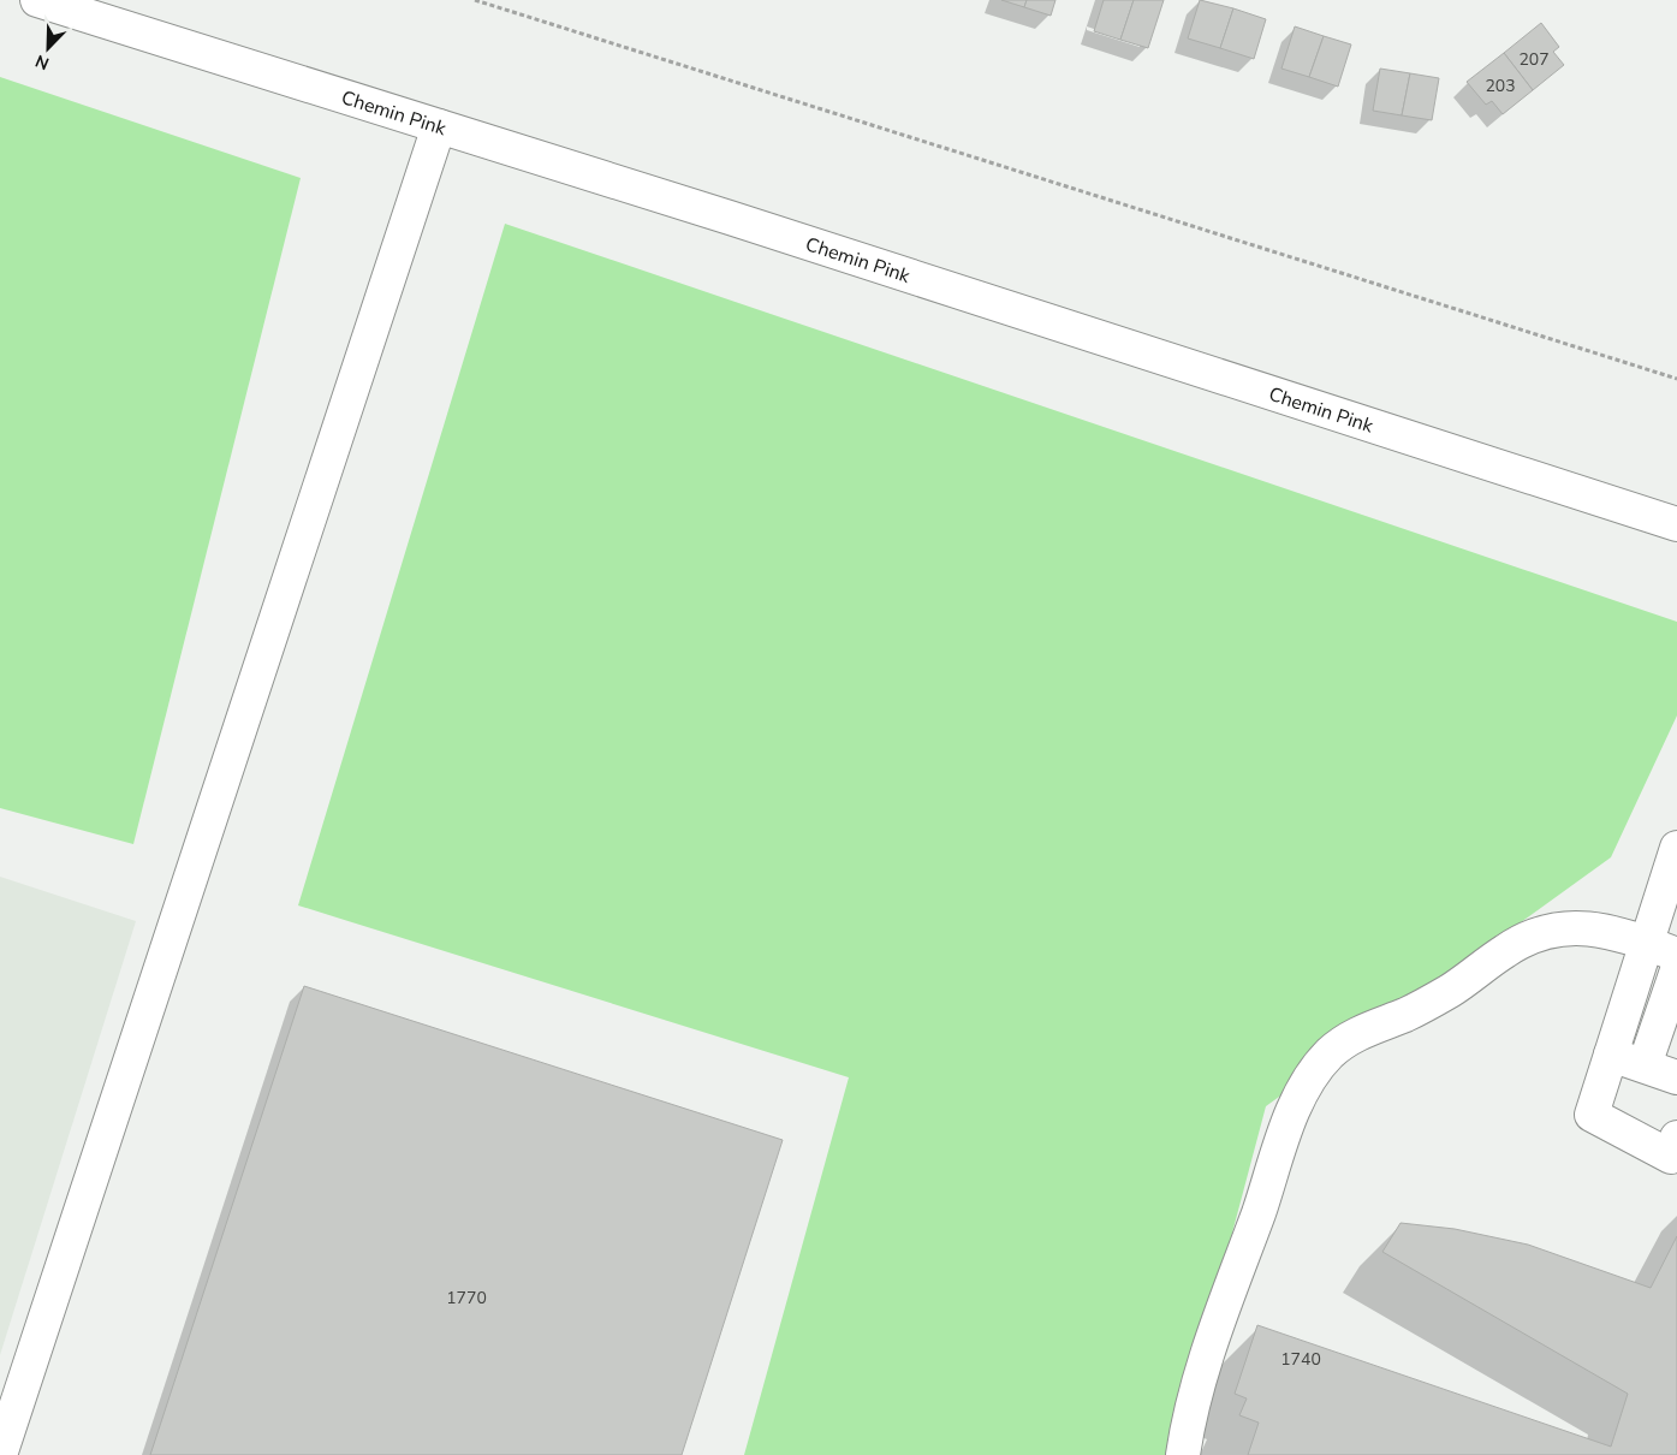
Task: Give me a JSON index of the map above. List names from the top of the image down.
{
  "streets": {
    "main road": ["Chemin Pink"]
  },
  "house_numbers": [
    "207",
    "203",
    "1770",
    "1740"
  ],
  "north": "bottom left"
}
